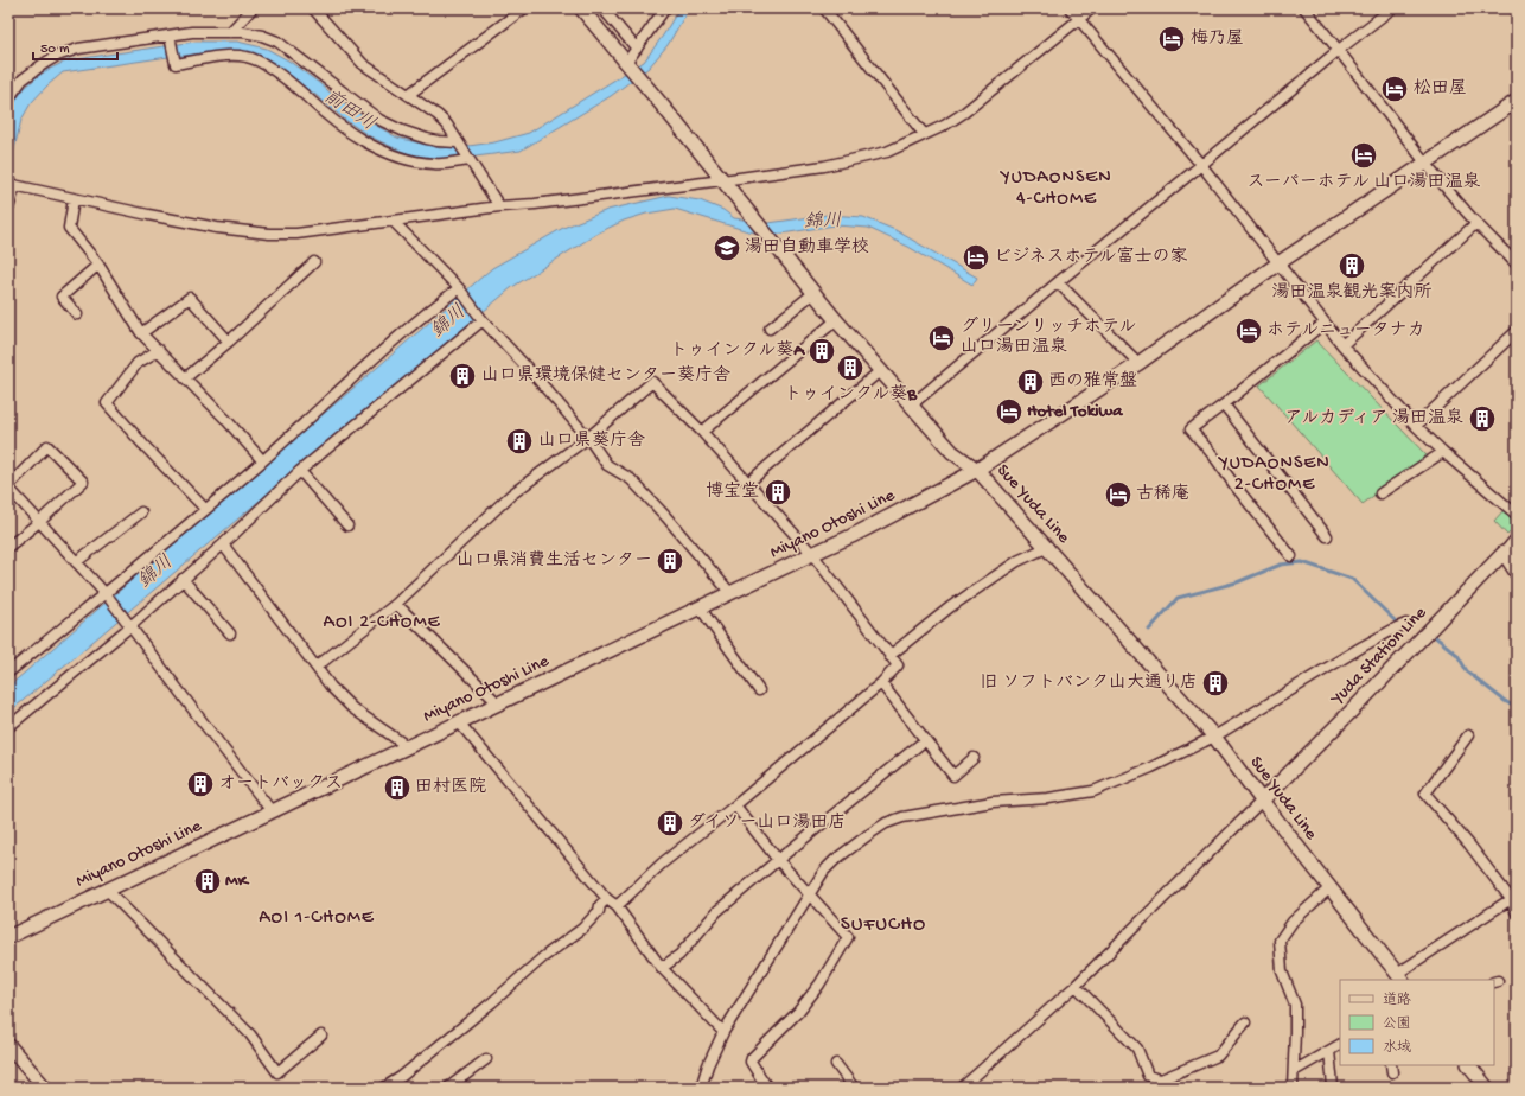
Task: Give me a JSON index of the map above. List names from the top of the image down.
{
  "streets": {
    "main road": ["Sue Yuda Line", "Miyano Otoshi Line", "Yuda Station Line"]
  },
  "crossings": [
    ["Sue Yuda Line", "Miyano Otoshi Line"],
    ["Sue Yuda Line", "Yuda Station Line"]
  ],
  "districts": [
    "YUDAONSEN 4-CHOME",
    "YUDAONSEN 2-CHOME",
    "AOI 2-CHOME",
    "AOI 1-CHOME",
    "SUFUCHO"
  ],
  "water": ["前田川", "錦川"],
  "places": {
    "hotel": [
      "梅乃屋",
      "松田屋",
      "スーパーホテル 山口湯田温泉",
      "ビジネスホテル富士の家",
      "ホテルニュータナカ",
      "グリーンリッチホテル 山口湯田温泉",
      "Hotel Tokiwa",
      "古稀庵"
    ],
    "school or university": ["湯田自動車学校"],
    "building": [
      "湯田温泉観光案内所",
      "トゥインクル葵A",
      "トゥインクル葵B",
      "山口県環境保健センター葵庁舎",
      "西の雅常盤",
      "アルカディア 湯田温泉",
      "山口県葵庁舎",
      "博宝堂",
      "山口県消費生活センター",
      "旧 ソフトバンク山大通り店",
      "オートバックス",
      "田村医院",
      "ダイソー山口湯田店",
      "MK"
    ]
  },
  "legend": ["道路", "公園", "水域"],
  "scale_bar": "50 m"
}
